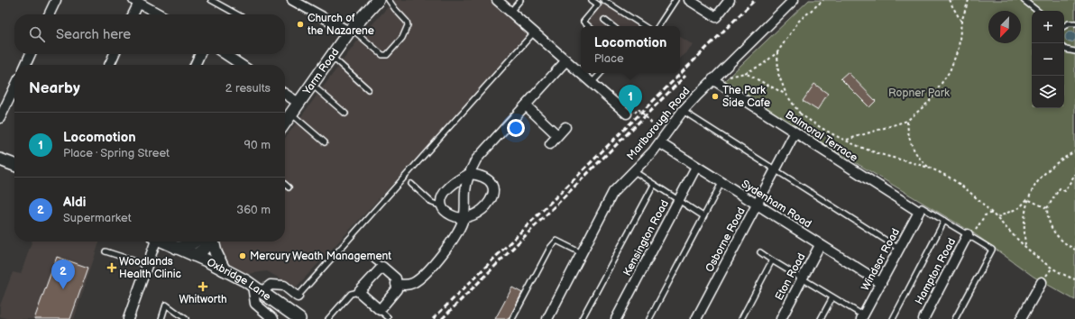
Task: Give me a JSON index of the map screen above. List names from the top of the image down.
{
  "streets": {
    "street": [
      "Yarm Road",
      "Marlborough Road",
      "Balmoral Terrace",
      "Sydenham Road",
      "Kensington Road",
      "Osborne Road",
      "Windsor Road",
      "Hampton Road",
      "Eton Road",
      "Oxbridge Lane"
    ]
  },
  "crossings": [
    ["Marlborough Road", "Balmoral Terrace"],
    ["Marlborough Road", "Sydenham Road"],
    ["Balmoral Terrace", "Osborne Road"],
    ["Balmoral Terrace", "Windsor Road"],
    ["Sydenham Road", "Kensington Road"],
    ["Sydenham Road", "Osborne Road"],
    ["Sydenham Road", "Windsor Road"],
    ["Sydenham Road", "Eton Road"]
  ],
  "parks": ["Ropner Park"],
  "places": {
    "other": ["Church of the Nazarene", "The Park Side Cafe", "Mercury Weath Management"],
    "health": ["Woodlands Health Clinic", "Whitworth"]
  },
  "north": "bottom left",
  "page": {
    "map_buttons": ["+", "−"],
    "search": "Search here",
    "popup": ["Locomotion", "Place"],
    "heading": ["Nearby", "2 results"],
    "pins": ["1", "2"],
    "list": [
      {
        "mark": "1",
        "name": "Locomotion",
        "note": "Place · Spring Street",
        "value": "90 m"
      },
      {
        "mark": "2",
        "name": "Aldi",
        "note": "Supermarket",
        "value": "360 m"
      }
    ]
  }
}
